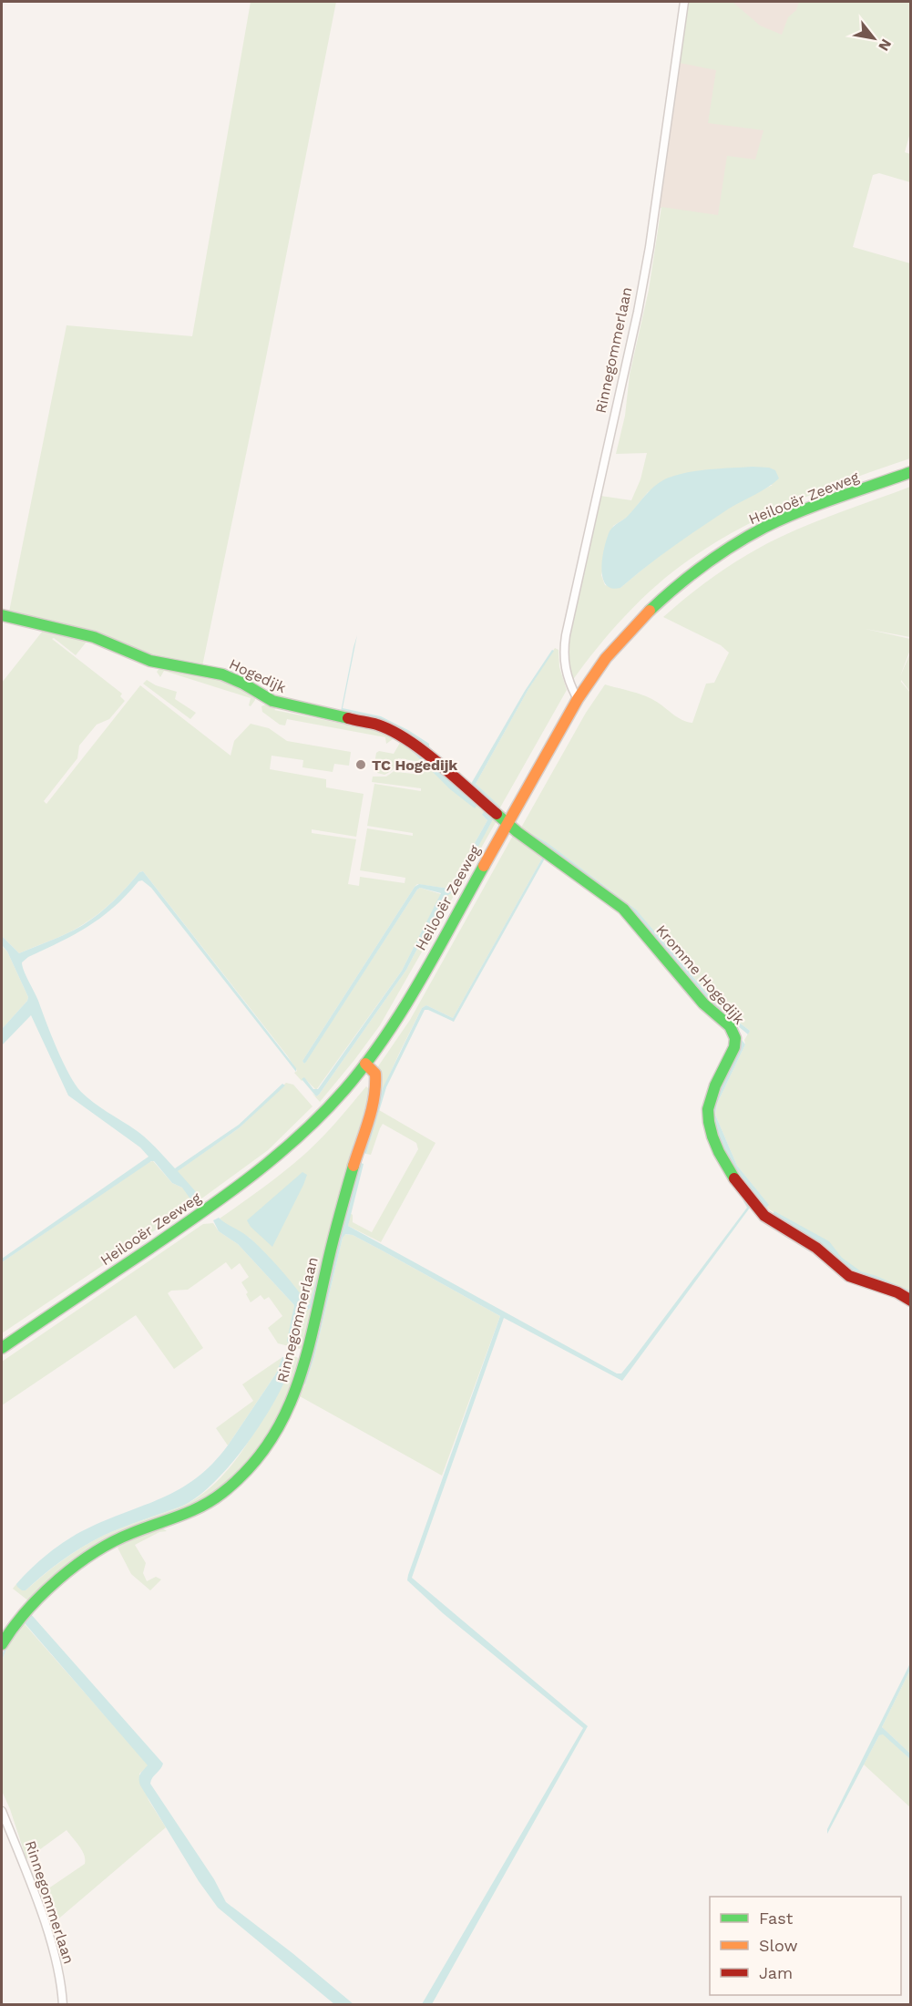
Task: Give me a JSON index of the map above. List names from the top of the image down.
{
  "streets": {
    "street": [
      "Rinnegommerlaan",
      "Heilooër Zeeweg",
      "Hogedijk",
      "Kromme Hogedijk"
    ]
  },
  "crossings": [
    ["Rinnegommerlaan", "Heilooër Zeeweg"],
    ["Heilooër Zeeweg", "Hogedijk"],
    ["Heilooër Zeeweg", "Kromme Hogedijk"],
    ["Hogedijk", "Kromme Hogedijk"]
  ],
  "places": ["TC Hogedijk"],
  "legend": ["Fast", "Slow", "Jam"],
  "north": "bottom right"
}
